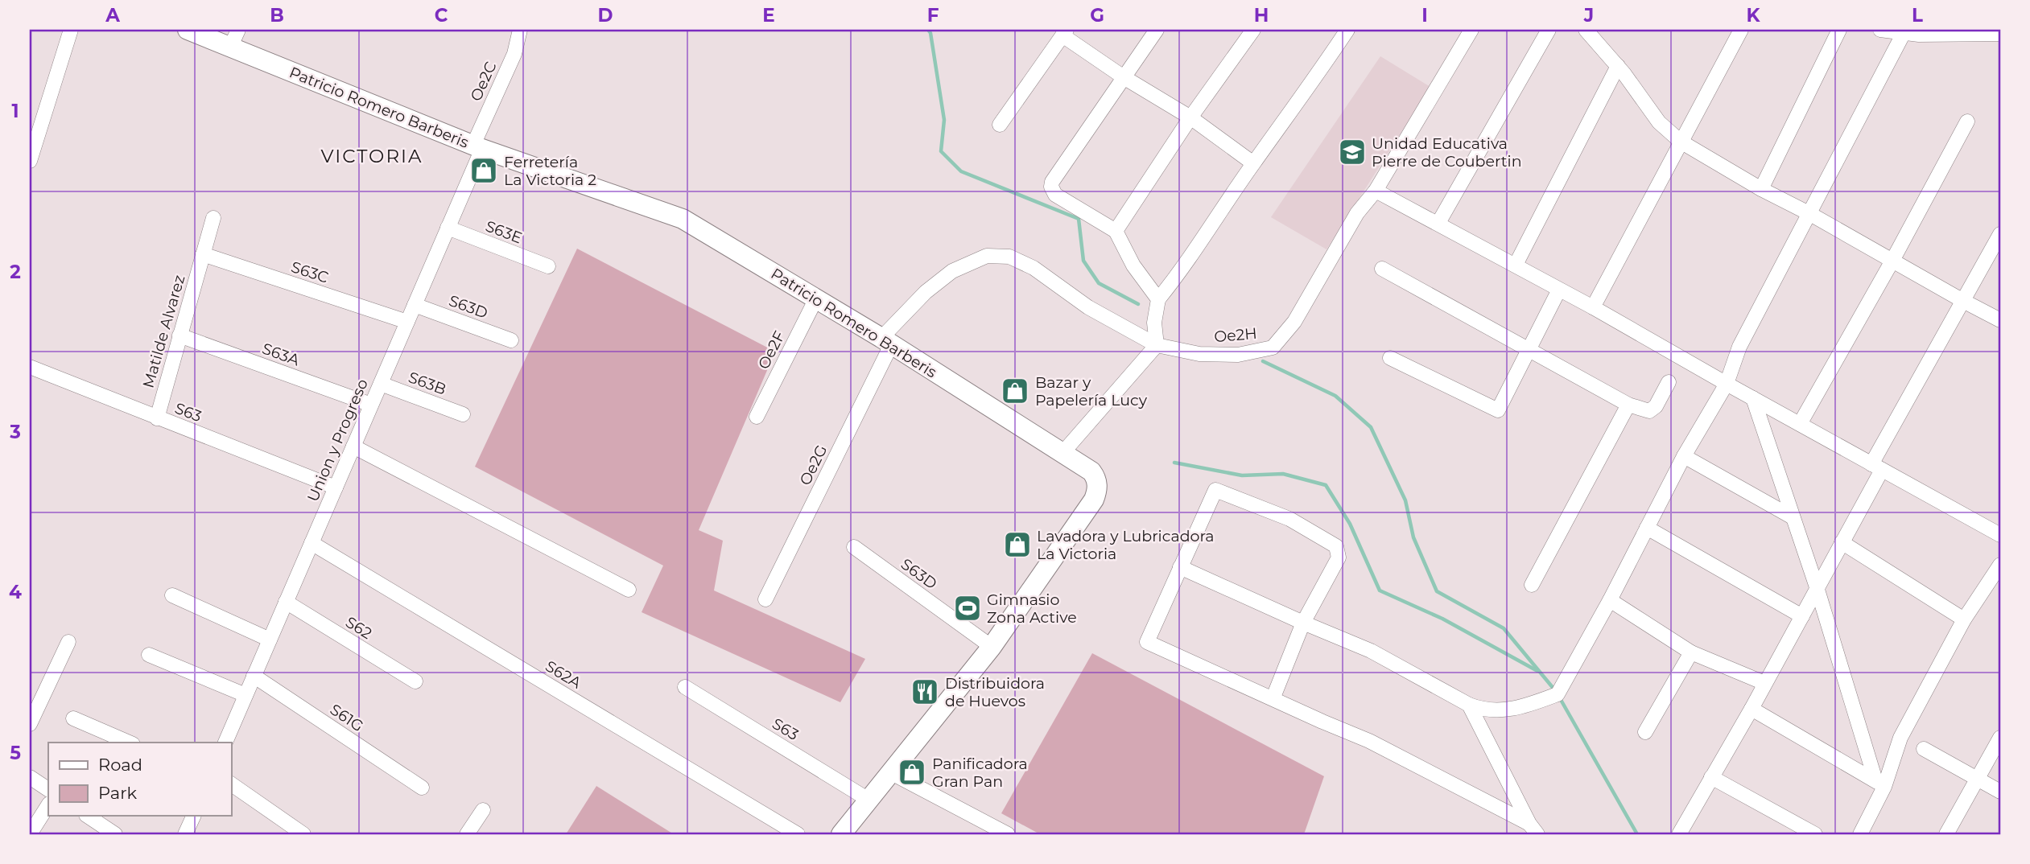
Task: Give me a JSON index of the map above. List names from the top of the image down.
{
  "streets": {
    "street": [
      "Oe2C",
      "Patricio Romero Barberis",
      "S63E",
      "S63C",
      "S63D",
      "Matilde Alvarez",
      "Oe2H",
      "Oe2F",
      "S63A",
      "S63B",
      "S63",
      "Union y Progreso",
      "Oe2G",
      "S62",
      "S62A",
      "S61G"
    ]
  },
  "crossings": [
    ["Oe2C", "Patricio Romero Barberis"],
    ["Oe2C", "Union y Progreso"],
    ["Patricio Romero Barberis", "S63D"],
    ["Patricio Romero Barberis", "Oe2H"],
    ["Patricio Romero Barberis", "Oe2F"],
    ["Patricio Romero Barberis", "S63"],
    ["Patricio Romero Barberis", "Union y Progreso"],
    ["Patricio Romero Barberis", "Oe2G"],
    ["S63E", "Union y Progreso"],
    ["S63C", "Matilde Alvarez"],
    ["S63C", "Union y Progreso"],
    ["S63D", "Union y Progreso"],
    ["Matilde Alvarez", "S63A"],
    ["Matilde Alvarez", "S63"],
    ["Oe2H", "Oe2G"],
    ["S63A", "Union y Progreso"],
    ["S63B", "Union y Progreso"],
    ["S63", "Union y Progreso"],
    ["Union y Progreso", "S62"],
    ["Union y Progreso", "S62A"],
    ["Union y Progreso", "S61G"]
  ],
  "districts": ["VICTORIA"],
  "places": {
    "school or university": ["Unidad Educativa Pierre de Coubertin"],
    "shop": [
      "Ferretería La Victoria 2",
      "Bazar y Papelería Lucy",
      "Lavadora y Lubricadora La Victoria",
      "Panificadora Gran Pan"
    ],
    "sports": ["Gimnasio Zona Active"],
    "restaurant": ["Distribuidora de Huevos"]
  },
  "legend": ["Road", "Park"],
  "grid": {
    "columns": [
      "A",
      "B",
      "C",
      "D",
      "E",
      "F",
      "G",
      "H",
      "I",
      "J",
      "K",
      "L"
    ],
    "rows": [
      "1",
      "2",
      "3",
      "4",
      "5"
    ]
  }
}
